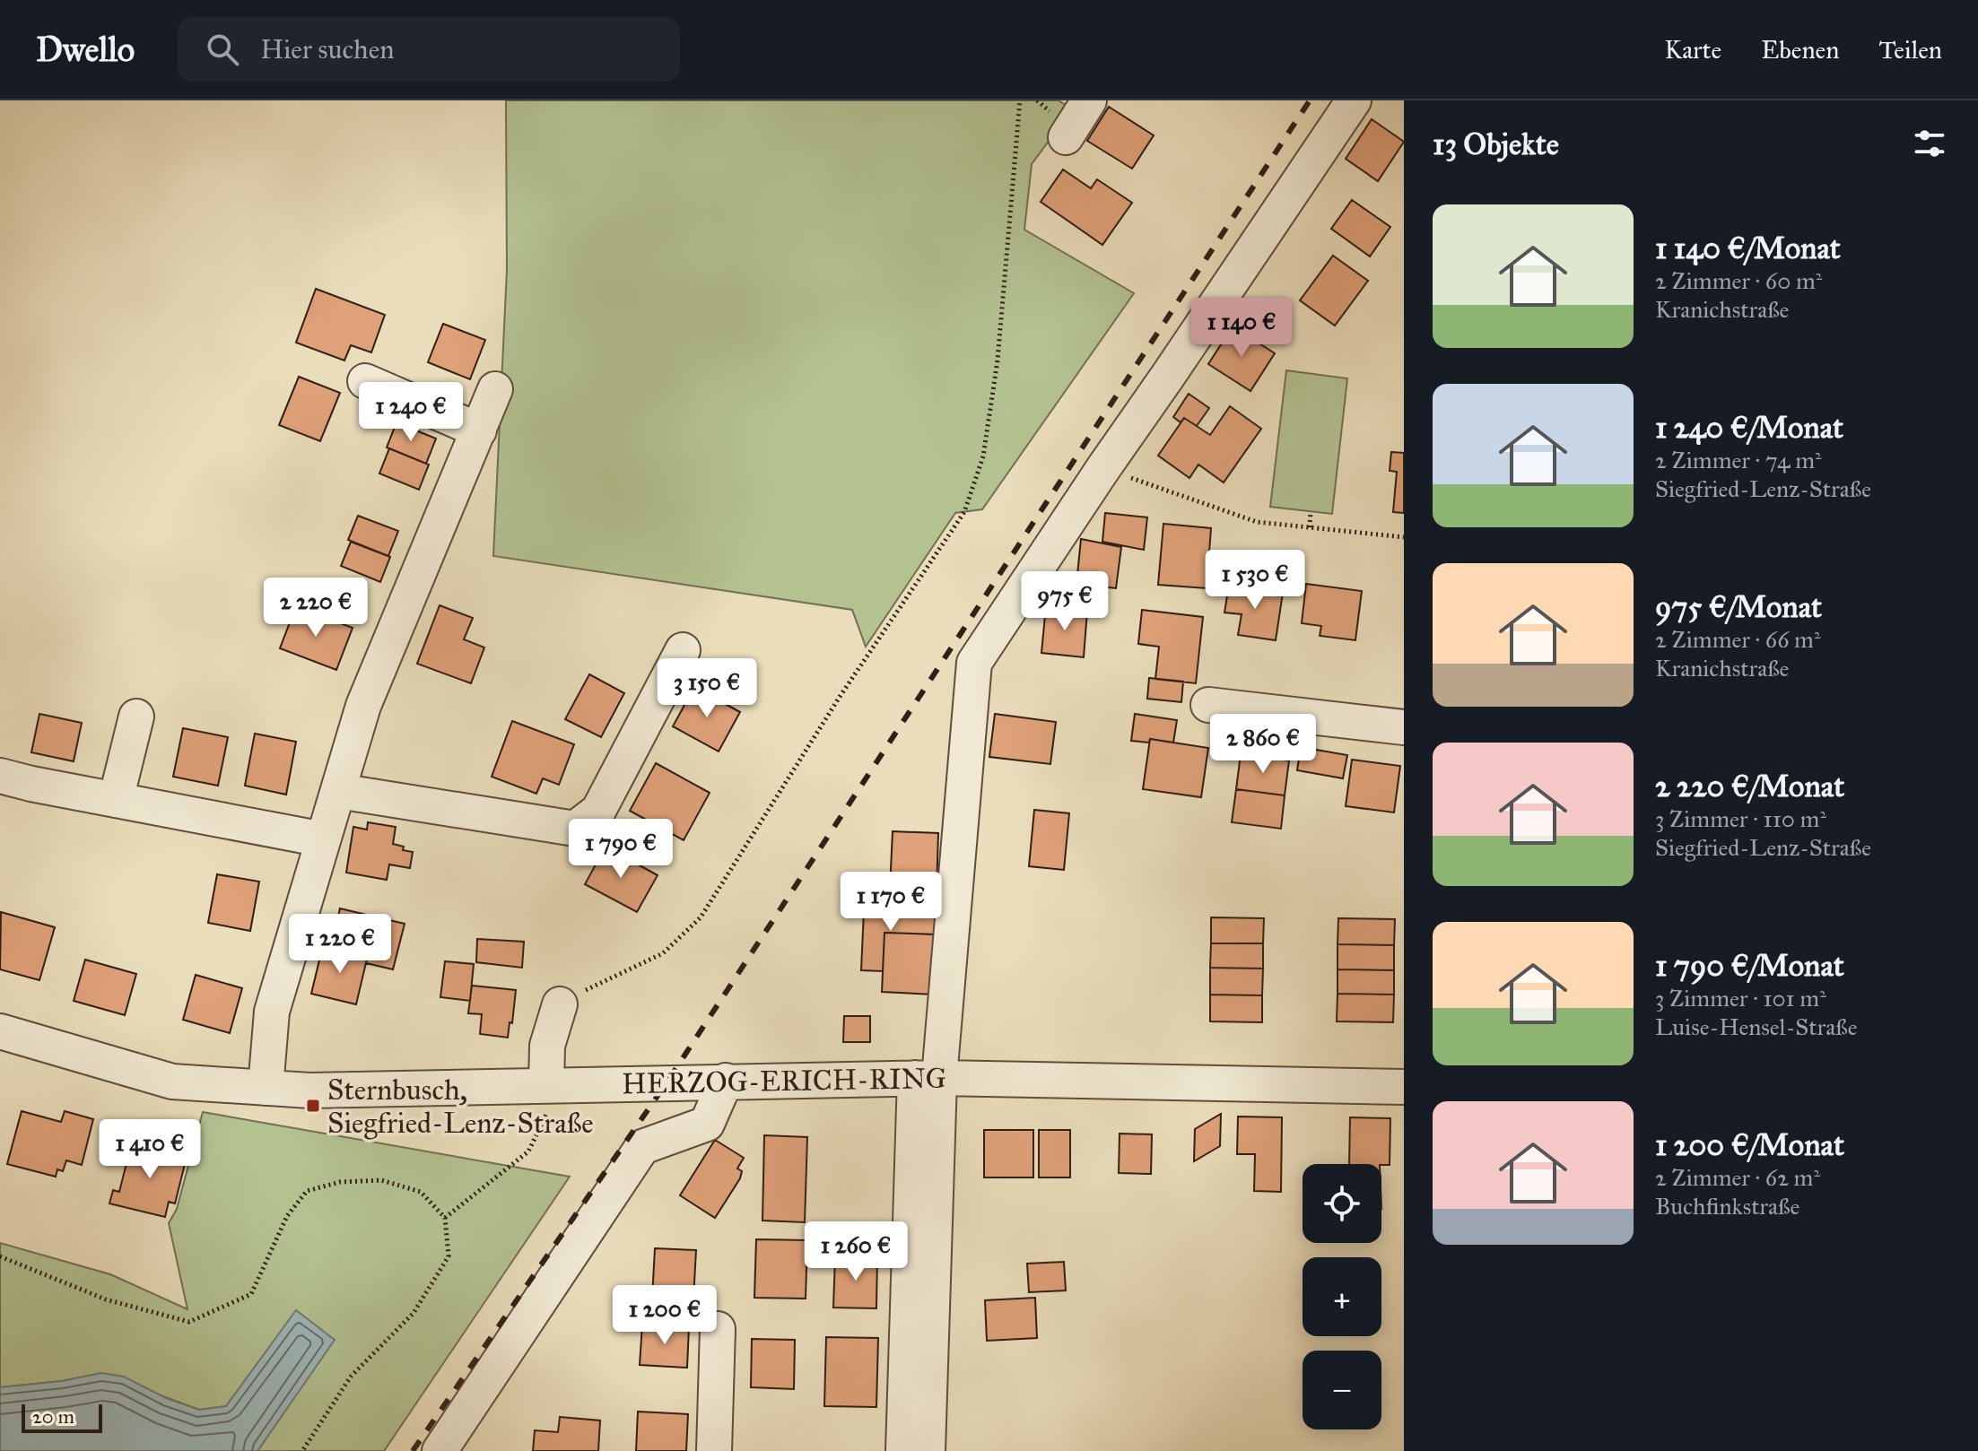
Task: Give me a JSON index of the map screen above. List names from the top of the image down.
{
  "streets": {
    "street": ["HERZOG-ERICH-RING"]
  },
  "places": {
    "transit": ["Sternbusch, Siegfried-Lenz-Straße"]
  },
  "scale_bar": "20 m",
  "page": {
    "header": "Dwello",
    "search": "Hier suchen",
    "nav": ["Karte", "Ebenen", "Teilen"],
    "heading": "13 Objekte",
    "list": [
      {
        "name": "1 140 €/Monat",
        "note": "2 Zimmer · 60 m² · Kranichstraße"
      },
      {
        "name": "1 240 €/Monat",
        "note": "2 Zimmer · 74 m² · Siegfried-Lenz-Straße"
      },
      {
        "name": "975 €/Monat",
        "note": "2 Zimmer · 66 m² · Kranichstraße"
      },
      {
        "name": "2 220 €/Monat",
        "note": "3 Zimmer · 110 m² · Siegfried-Lenz-Straße"
      },
      {
        "name": "1 790 €/Monat",
        "note": "3 Zimmer · 101 m² · Luise-Hensel-Straße"
      },
      {
        "name": "1 200 €/Monat",
        "note": "2 Zimmer · 62 m² · Buchfinkstraße"
      }
    ],
    "price": [
      "1 140 €",
      "1 240 €",
      "1 530 €",
      "975 €",
      "2 220 €",
      "3 150 €",
      "2 860 €",
      "1 790 €",
      "1 170 €",
      "1 220 €",
      "1 410 €",
      "1 260 €",
      "1 200 €"
    ],
    "map_buttons": ["+", "−"],
    "scale": "20 m"
  }
}
